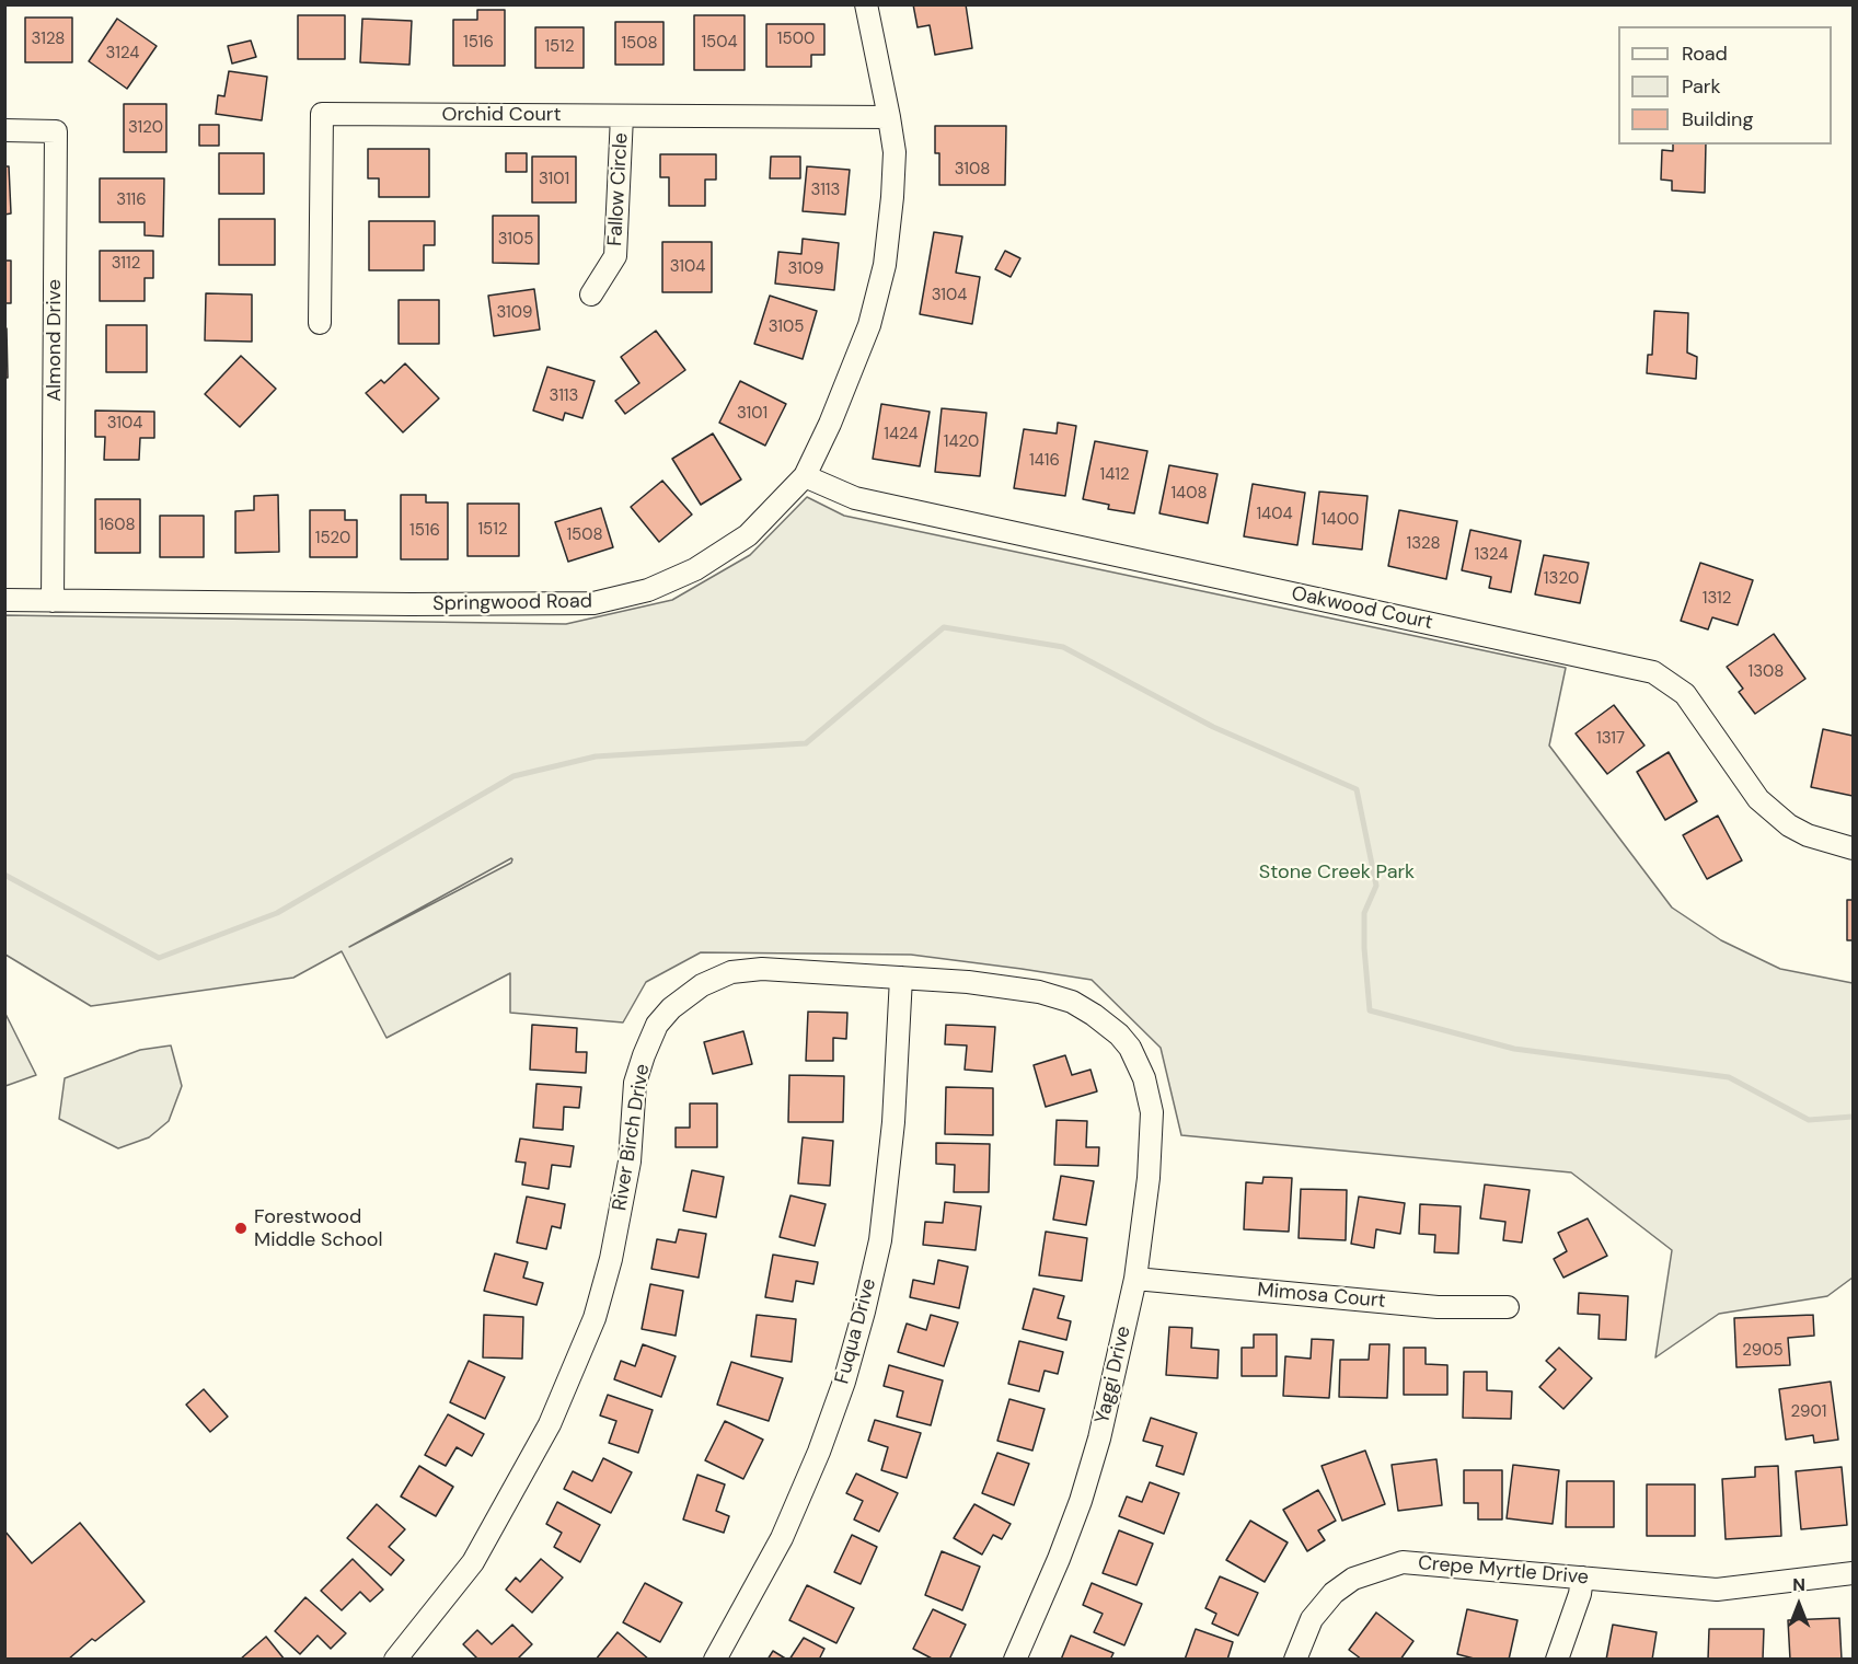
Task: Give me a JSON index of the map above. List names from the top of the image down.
{
  "streets": {
    "street": [
      "Orchid Court",
      "Fallow Circle",
      "Almond Drive",
      "Springwood Road",
      "Oakwood Court",
      "River Birch Drive",
      "Mimosa Court",
      "Fuqua Drive",
      "Yaggi Drive",
      "Crepe Myrtle Drive"
    ]
  },
  "crossings": [
    ["Orchid Court", "Fallow Circle"],
    ["Orchid Court", "Springwood Road"],
    ["Almond Drive", "Springwood Road"],
    ["Springwood Road", "Oakwood Court"],
    ["River Birch Drive", "Fuqua Drive"],
    ["River Birch Drive", "Yaggi Drive"],
    ["Mimosa Court", "Yaggi Drive"]
  ],
  "parks": ["Stone Creek Park"],
  "places": ["Forestwood Middle School"],
  "house_numbers": [
    "3128",
    "1500",
    "1516",
    "1504",
    "1508",
    "1512",
    "3124",
    "3120",
    "3108",
    "3101",
    "3113",
    "3116",
    "3105",
    "3112",
    "3104",
    "3109",
    "3104",
    "3109",
    "3105",
    "3113",
    "3101",
    "3104",
    "1424",
    "1420",
    "1416",
    "1412",
    "1408",
    "1404",
    "1400",
    "1608",
    "1512",
    "1516",
    "1508",
    "1520",
    "1328",
    "1324",
    "1320",
    "1312",
    "1308",
    "1317",
    "2905",
    "2901"
  ],
  "legend": ["Road", "Park", "Building"],
  "north": "top"
}
